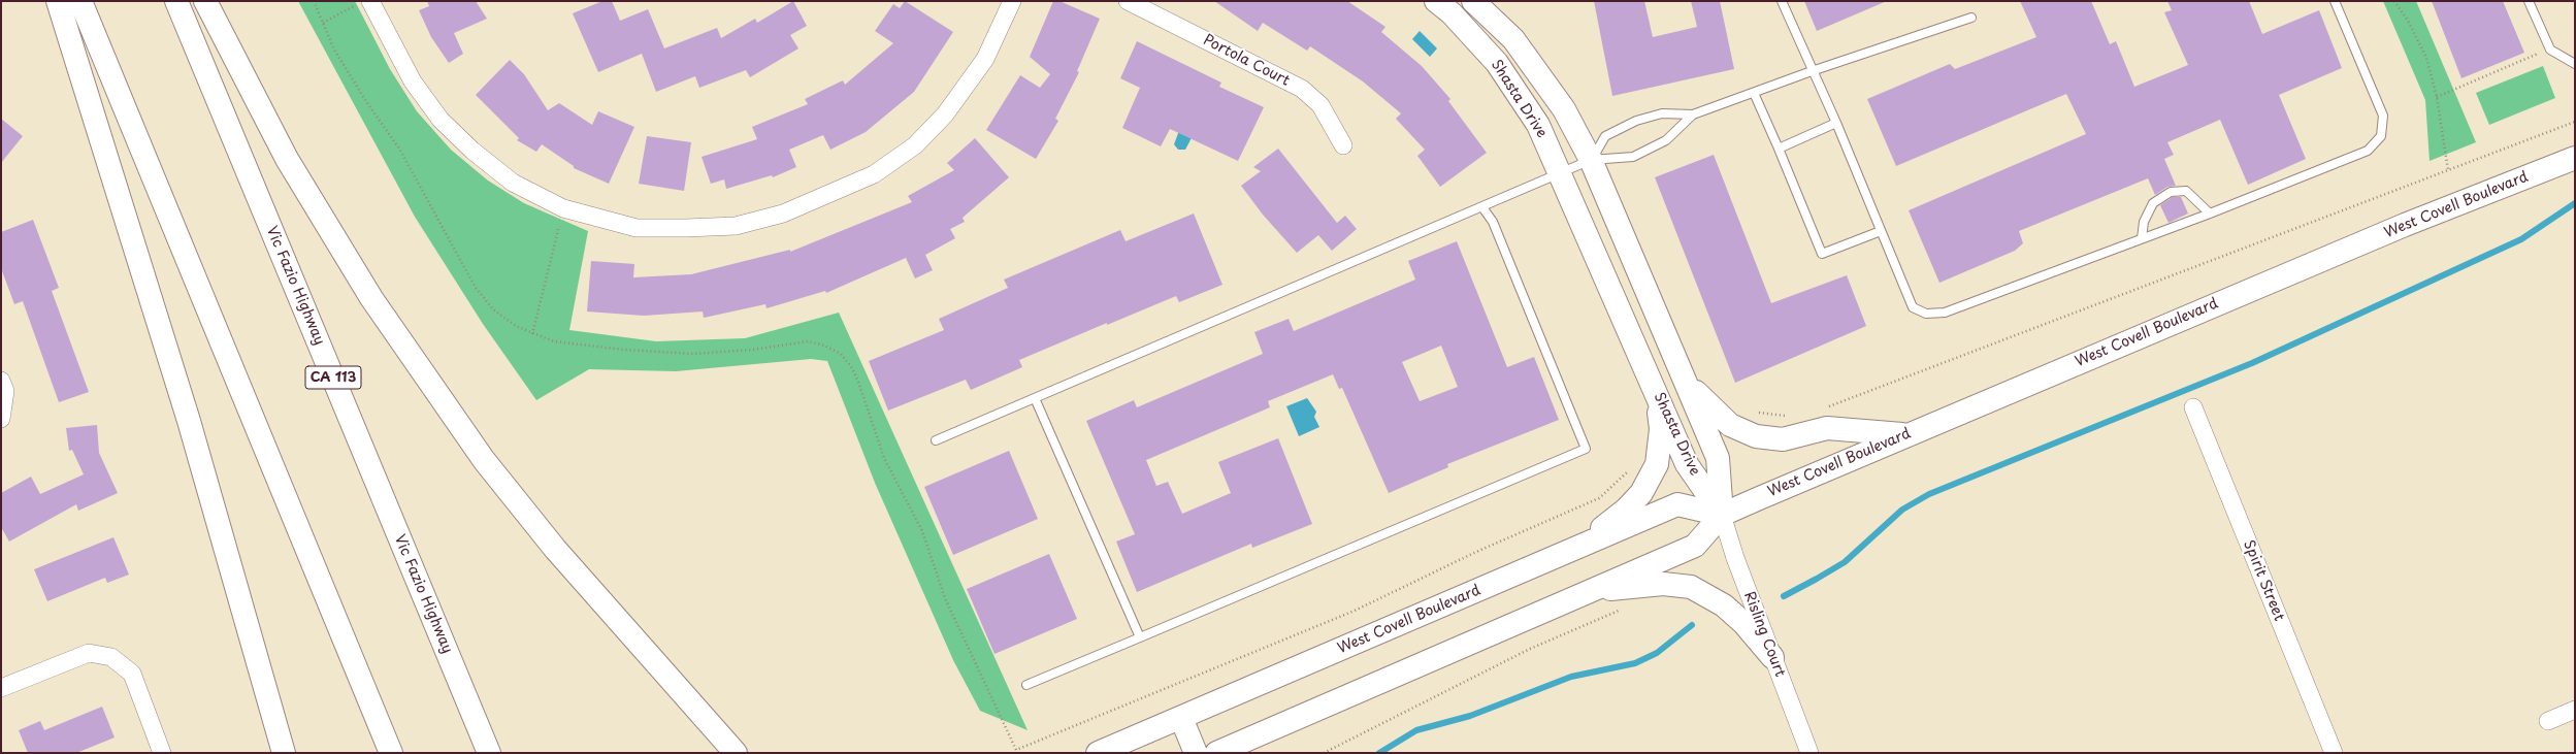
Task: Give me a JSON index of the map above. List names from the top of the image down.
{
  "streets": {
    "main road": [
      "Shasta Drive",
      "West Covell Boulevard",
      "Vic Fazio Highway",
      "CA 113"
    ],
    "street": ["Portola Court", "Spirit Street", "Risling Court"]
  },
  "crossings": [
    ["Shasta Drive", "West Covell Boulevard"],
    ["Shasta Drive", "Risling Court"],
    ["West Covell Boulevard", "Risling Court"]
  ]
}
